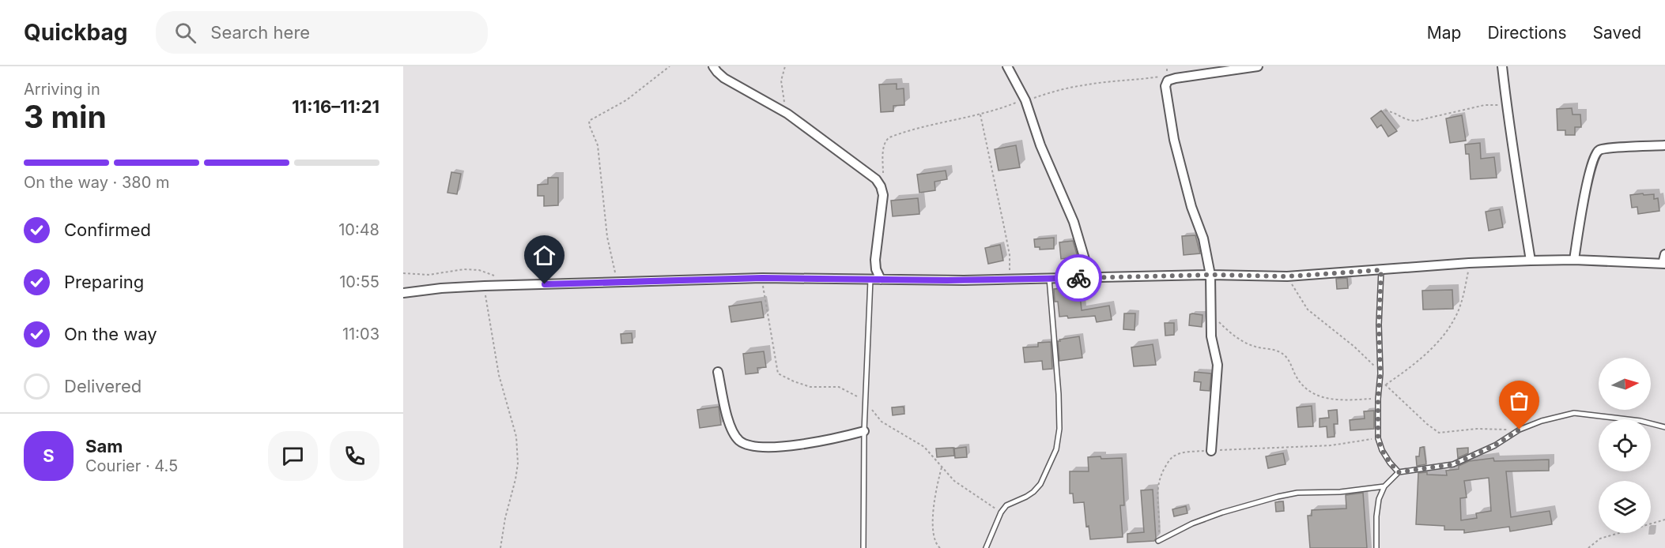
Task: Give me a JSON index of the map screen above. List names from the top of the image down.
{
  "north": "right",
  "page": {
    "header": "Quickbag",
    "search": "Search here",
    "nav": ["Map", "Directions", "Saved"],
    "heading": ["3 min", "Arriving in", "11:16–11:21"],
    "panel": ["Sam", "Courier · 4.5"],
    "bar": "On the way · 380 m",
    "list": [
      ["Confirmed", "10:48"],
      ["Preparing", "10:55"],
      ["On the way", "11:03"],
      "Delivered"
    ],
    "round": "S"
  }
}
